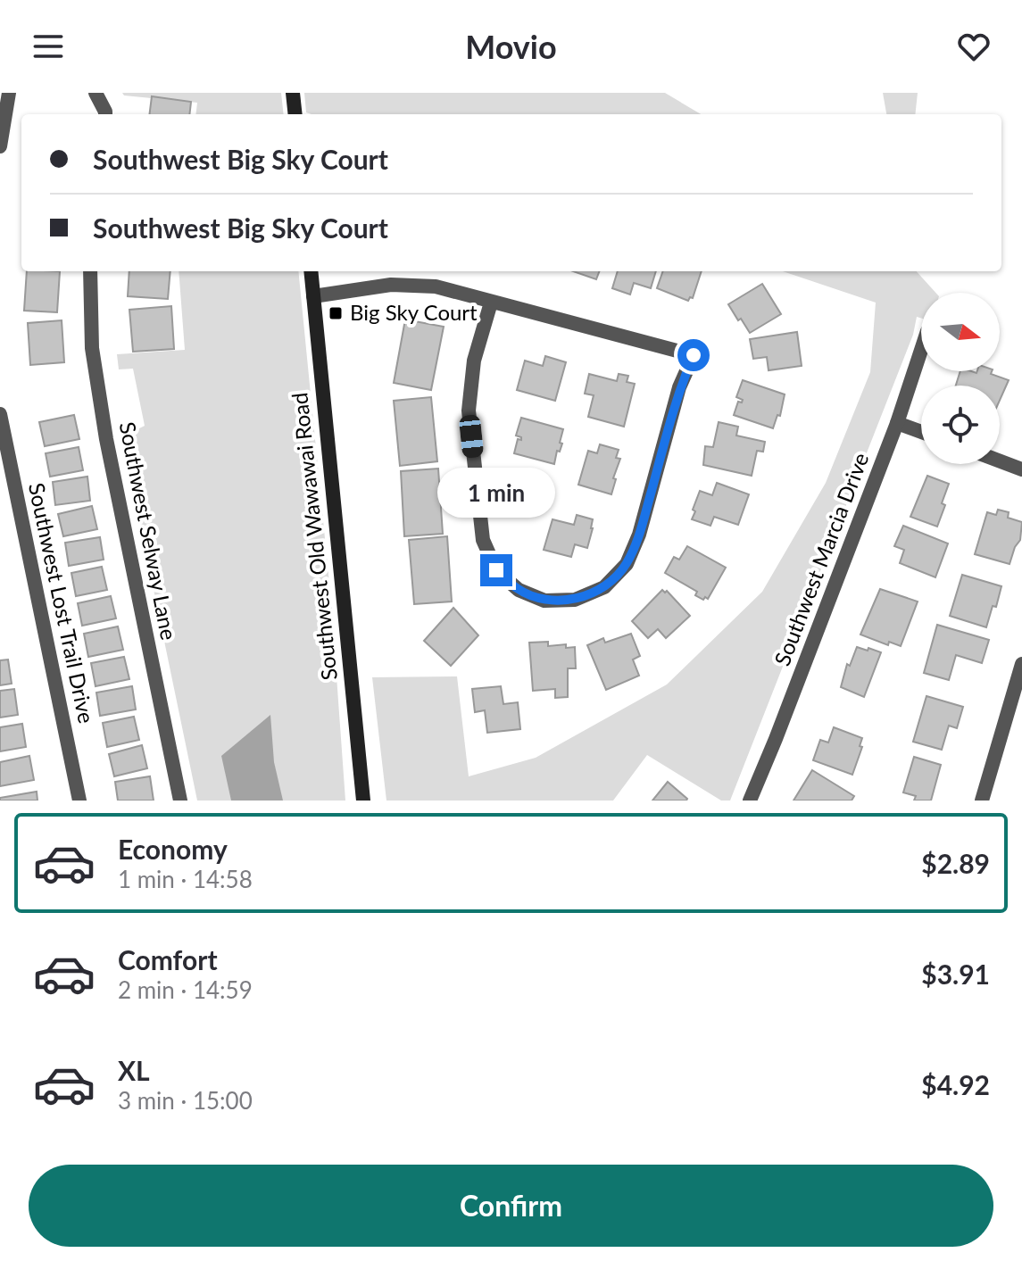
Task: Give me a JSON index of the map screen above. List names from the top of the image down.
{
  "streets": {
    "main road": ["Southwest Old Wawawai Road"],
    "street": ["Southwest Selway Lane", "Southwest Marcia Drive", "Southwest Lost Trail Drive"]
  },
  "places": {
    "transit": ["Big Sky Court"]
  },
  "north": "right",
  "page": {
    "header": "Movio",
    "banner": ["Southwest Big Sky Court", "Southwest Big Sky Court"],
    "bubble": "1 min",
    "list": [
      {
        "name": "Economy",
        "note": "1 min · 14:58",
        "value": "$2.89"
      },
      {
        "name": "Comfort",
        "note": "2 min · 14:59",
        "value": "$3.91"
      },
      {
        "name": "XL",
        "note": "3 min · 15:00",
        "value": "$4.92"
      }
    ],
    "buttons": "Confirm"
  }
}
